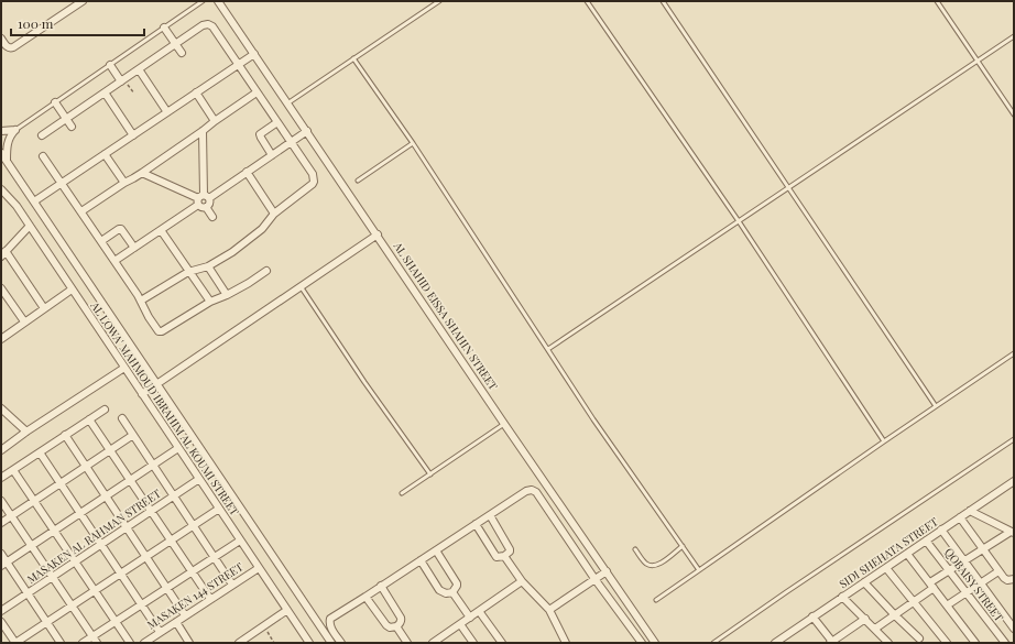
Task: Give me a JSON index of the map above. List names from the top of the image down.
{
  "streets": {
    "street": [
      "AL SHAHID EISSA SHAHIN STREET",
      "AL LOWA' MAHMOUD IBRAHIM AL KOUMI STREET",
      "MASAKEN AL RAHMAN STREET",
      "SIDI SHEHATA STREET",
      "QOBAISY STREET",
      "MASAKEN 144 STREET"
    ]
  },
  "crossings": [
    ["AL LOWA' MAHMOUD IBRAHIM AL KOUMI STREET", "MASAKEN AL RAHMAN STREET"],
    ["AL LOWA' MAHMOUD IBRAHIM AL KOUMI STREET", "MASAKEN 144 STREET"],
    ["SIDI SHEHATA STREET", "QOBAISY STREET"]
  ],
  "scale_bar": "100 m"
}
